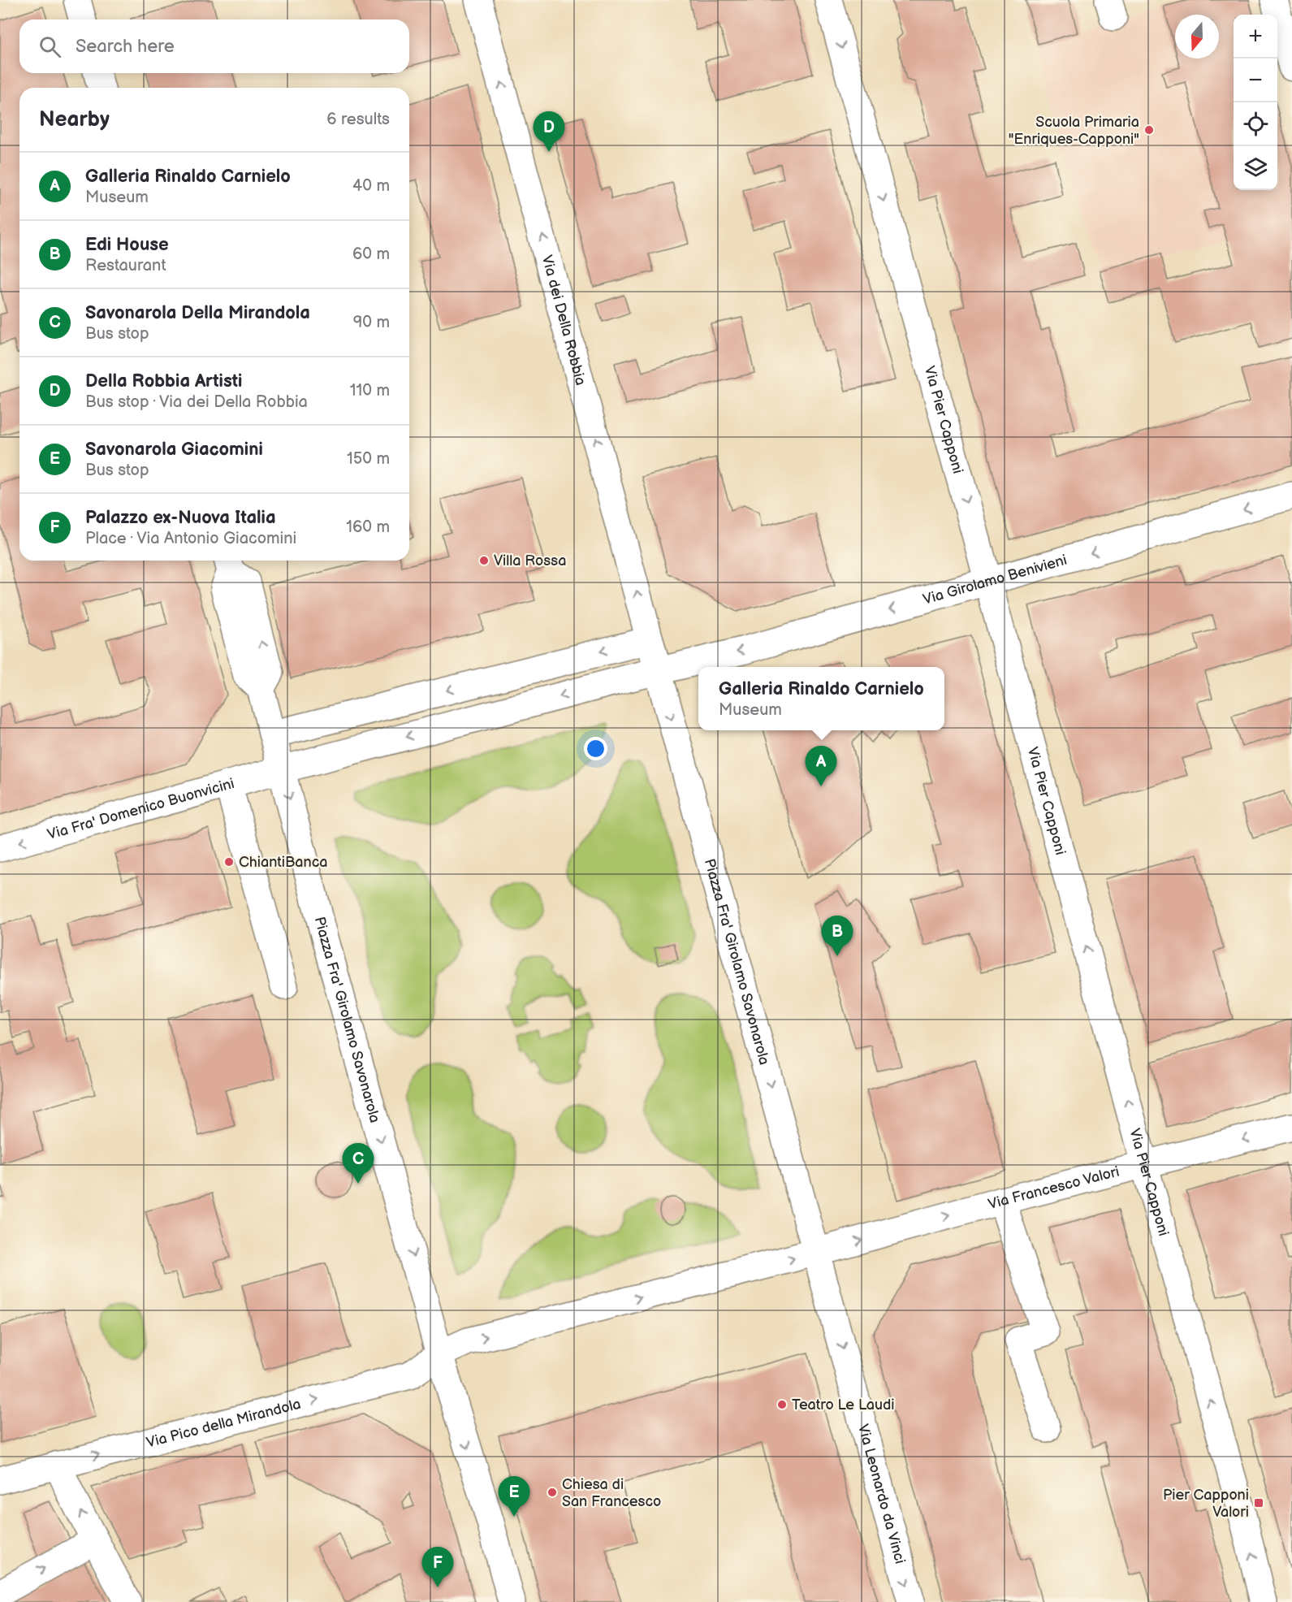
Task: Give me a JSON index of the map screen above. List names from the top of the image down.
{
  "streets": {
    "street": [
      "Via dei Della Robbia",
      "Via Pier Capponi",
      "Via Girolamo Benivieni",
      "Via Fra' Domenico Buonvicini",
      "Piazza Fra' Girolamo Savonarola",
      "Via Francesco Valori",
      "Via Pico della Mirandola",
      "Via Leonardo da Vinci"
    ]
  },
  "crossings": [
    ["Via dei Della Robbia", "Piazza Fra' Girolamo Savonarola"],
    ["Via Pier Capponi", "Via Girolamo Benivieni"],
    ["Via Pier Capponi", "Via Francesco Valori"],
    ["Via Girolamo Benivieni", "Piazza Fra' Girolamo Savonarola"],
    ["Via Fra' Domenico Buonvicini", "Piazza Fra' Girolamo Savonarola"],
    ["Piazza Fra' Girolamo Savonarola", "Via Francesco Valori"],
    ["Piazza Fra' Girolamo Savonarola", "Via Pico della Mirandola"],
    ["Piazza Fra' Girolamo Savonarola", "Via Leonardo da Vinci"]
  ],
  "one_way": [
    "Via dei Della Robbia",
    "Via Girolamo Benivieni",
    "Via Fra' Domenico Buonvicini",
    "Piazza Fra' Girolamo Savonarola",
    "Via Pico della Mirandola",
    "Via Leonardo da Vinci"
  ],
  "places": {
    "other": [
      "Scuola Primaria \"Enriques-Capponi\"",
      "Villa Rossa",
      "ChiantiBanca",
      "Teatro Le Laudi",
      "Chiesa di San Francesco"
    ],
    "transit": ["Pier Capponi Valori"]
  },
  "north": "bottom",
  "page": {
    "map_buttons": ["+", "−"],
    "search": "Search here",
    "heading": ["Nearby", "6 results"],
    "pins": [
      "D",
      "A",
      "B",
      "C",
      "E",
      "F"
    ],
    "list": [
      {
        "mark": "A",
        "name": "Galleria Rinaldo Carnielo",
        "note": "Museum",
        "value": "40 m"
      },
      {
        "mark": "B",
        "name": "Edi House",
        "note": "Restaurant",
        "value": "60 m"
      },
      {
        "mark": "C",
        "name": "Savonarola Della Mirandola",
        "note": "Bus stop",
        "value": "90 m"
      },
      {
        "mark": "D",
        "name": "Della Robbia Artisti",
        "note": "Bus stop · Via dei Della Robbia",
        "value": "110 m"
      },
      {
        "mark": "E",
        "name": "Savonarola Giacomini",
        "note": "Bus stop",
        "value": "150 m"
      },
      {
        "mark": "F",
        "name": "Palazzo ex-Nuova Italia",
        "note": "Place · Via Antonio Giacomini",
        "value": "160 m"
      }
    ],
    "popup": ["Galleria Rinaldo Carnielo", "Museum"]
  }
}
